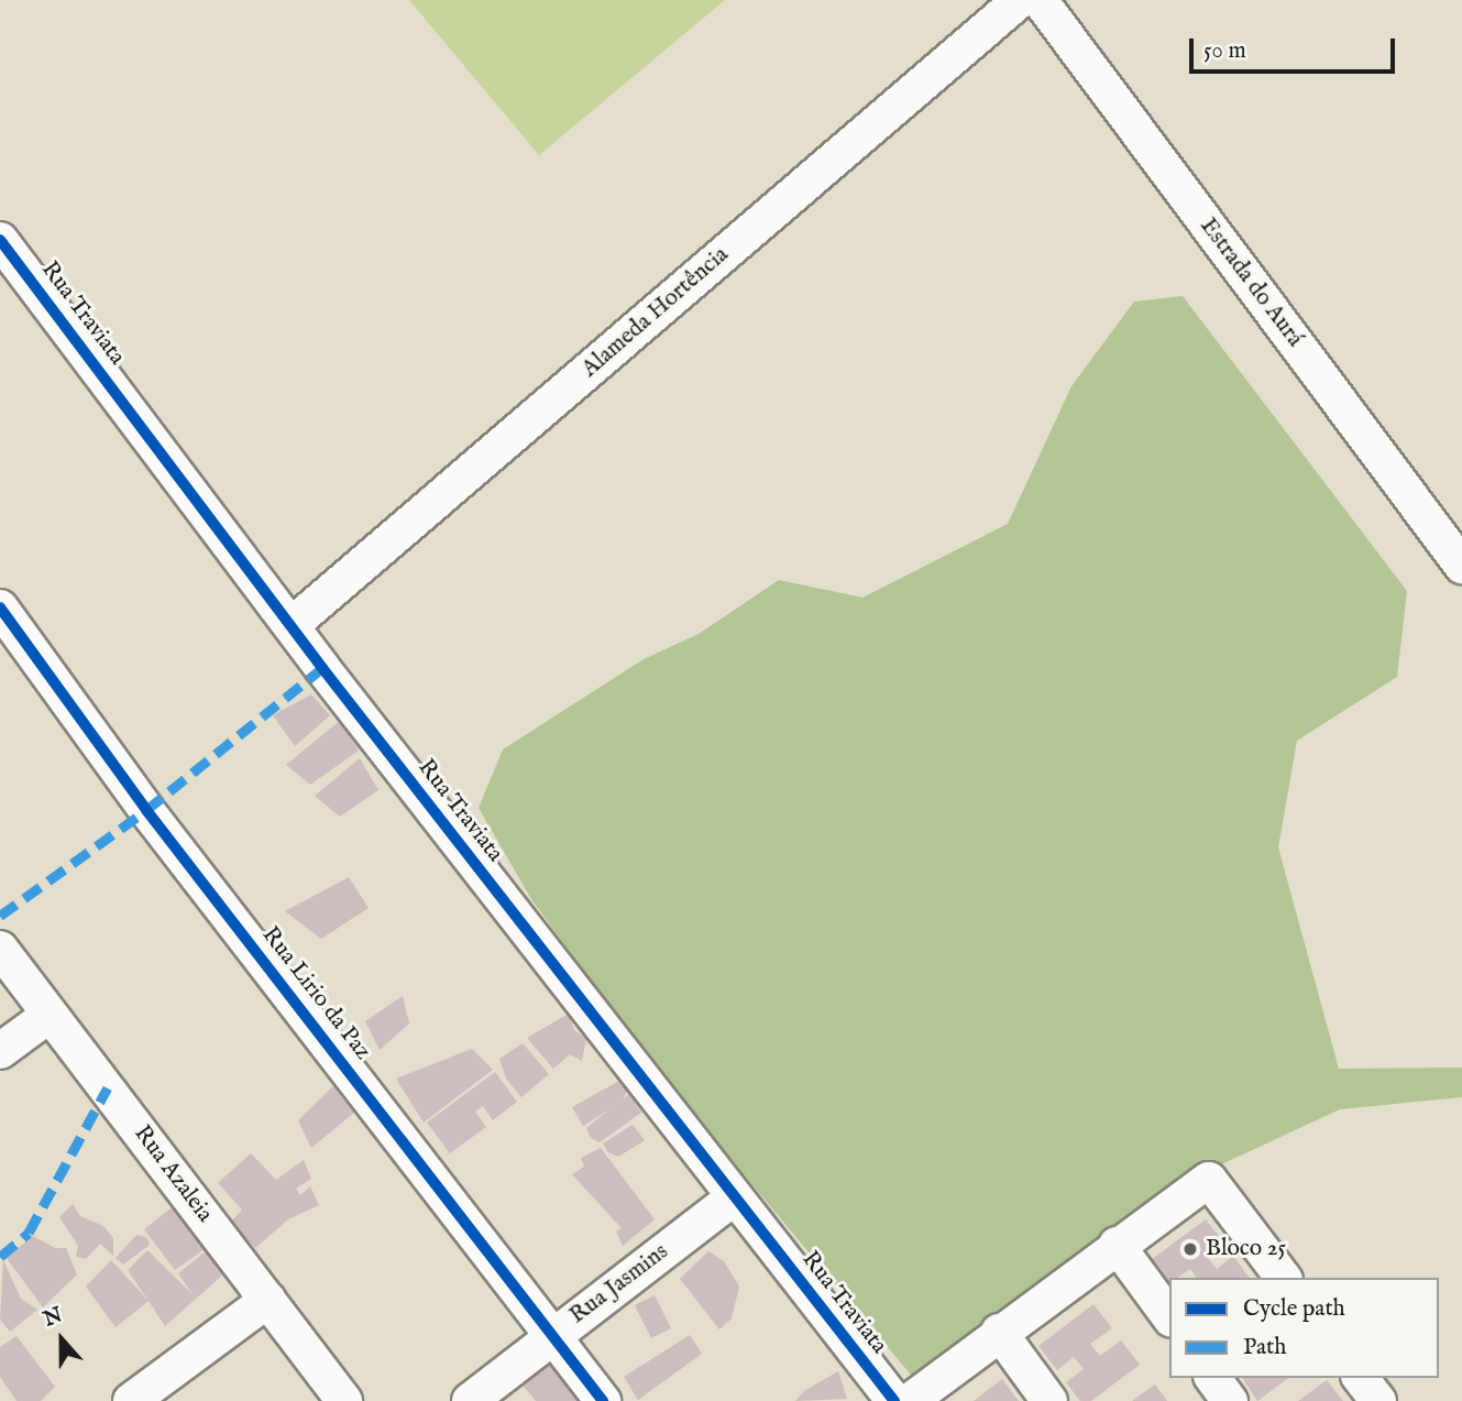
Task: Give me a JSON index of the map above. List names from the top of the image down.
{
  "streets": {
    "street": [
      "Estrada do Aurá",
      "Alameda Hortência",
      "Rua Traviata",
      "Rua Lirio da Paz",
      "Rua Azaleia",
      "Rua Jasmins"
    ]
  },
  "crossings": [
    ["Alameda Hortência", "Rua Traviata"],
    ["Rua Traviata", "Rua Jasmins"],
    ["Rua Lirio da Paz", "Rua Jasmins"]
  ],
  "places": ["Bloco 25"],
  "legend": ["Cycle path", "Path"],
  "scale_bar": "50 m",
  "north": "top"
}
